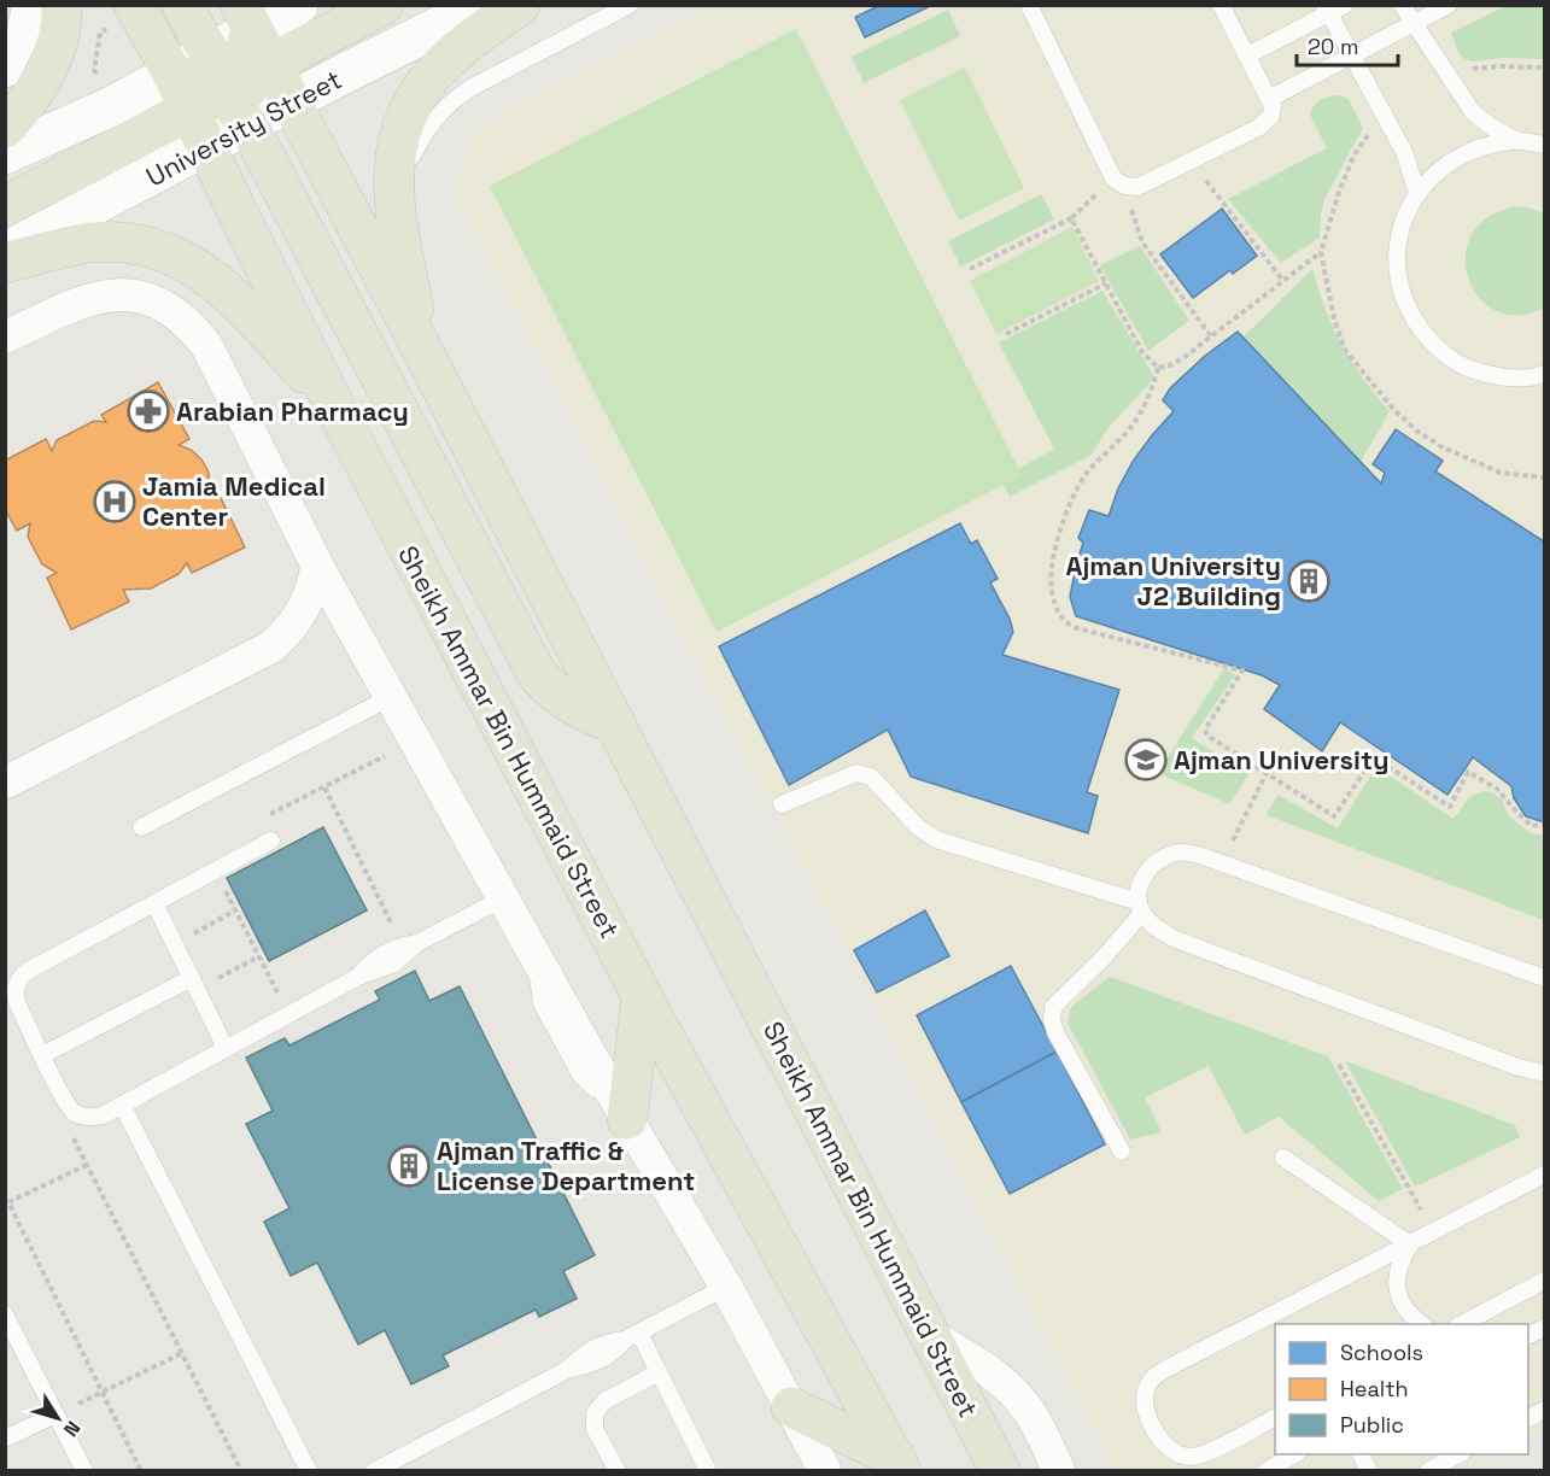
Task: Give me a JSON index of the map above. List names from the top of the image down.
{
  "streets": {
    "main road": ["Sheikh Ammar Bin Hummaid Street"],
    "street": ["University Street"]
  },
  "crossings": [
    ["University Street", "Sheikh Ammar Bin Hummaid Street"]
  ],
  "places": {
    "pharmacy": ["Arabian Pharmacy"],
    "hospital": ["Jamia Medical Center"],
    "building": ["Ajman University J2 Building", "Ajman Traffic & License Department"],
    "school or university": ["Ajman University"]
  },
  "legend": ["Schools", "Health", "Public"],
  "scale_bar": "20 m",
  "north": "bottom right"
}
